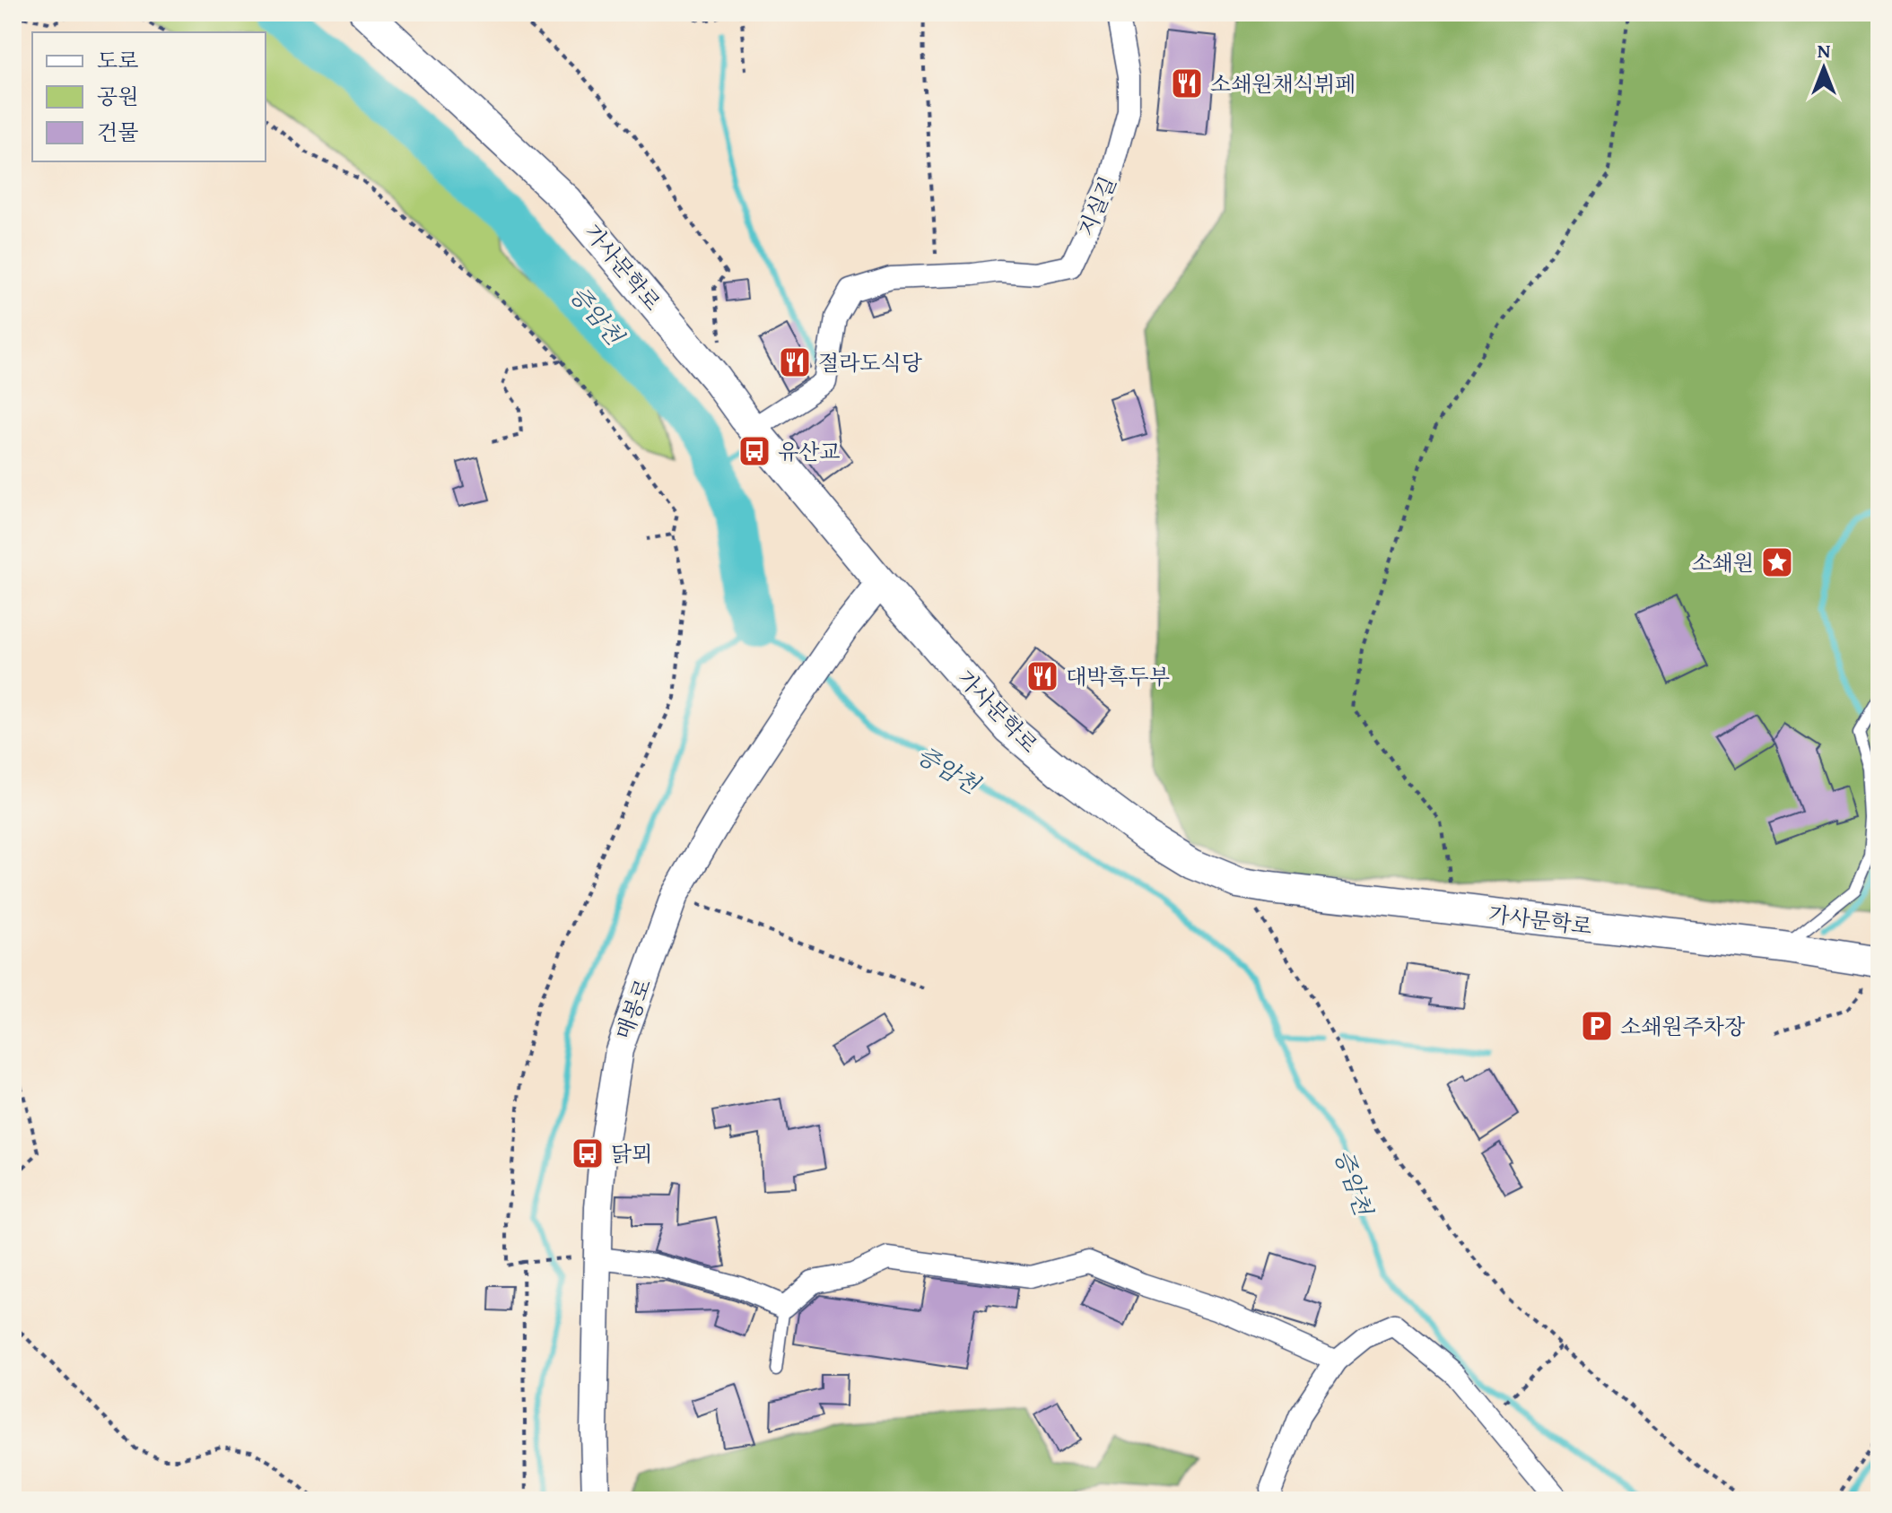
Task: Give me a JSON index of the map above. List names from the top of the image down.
{
  "streets": {
    "main road": ["가사문학로"],
    "street": ["지실길", "매봉로"]
  },
  "crossings": [
    ["지실길", "가사문학로"],
    ["가사문학로", "매봉로"]
  ],
  "water": ["증암천"],
  "places": {
    "restaurant": ["소쇄원채식뷔페", "절라도식당", "대박흑두부"],
    "bus stop": ["유산교", "닭뫼"],
    "place": ["소쇄원"],
    "parking": ["소쇄원주차장"]
  },
  "legend": ["도로", "공원", "건물"],
  "north": "top"
}
